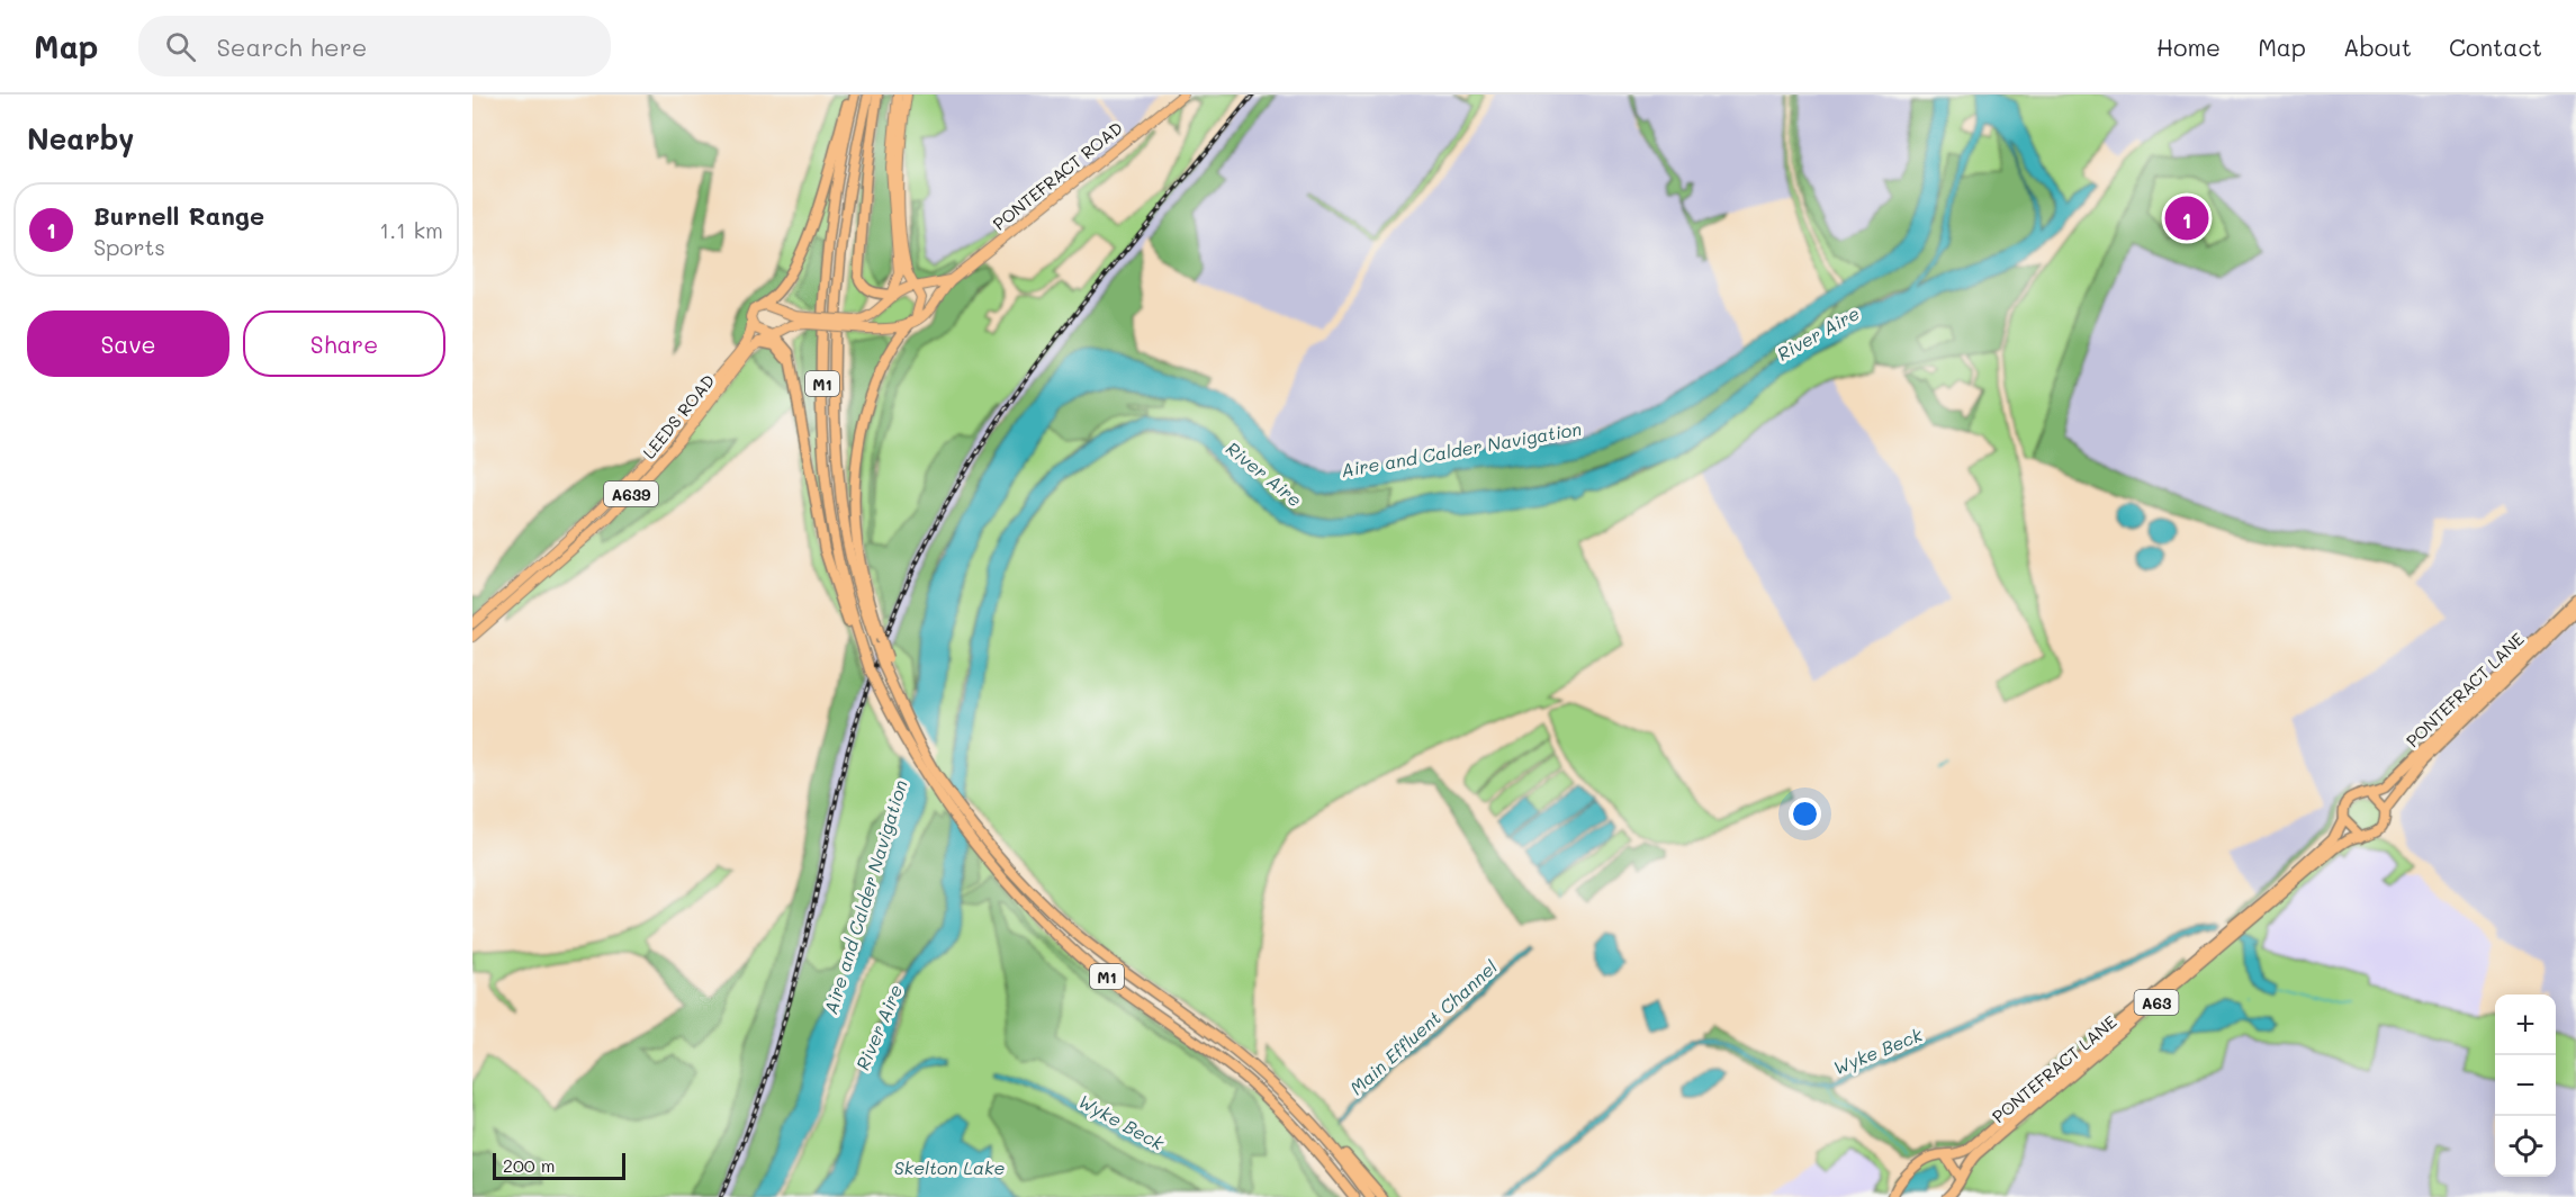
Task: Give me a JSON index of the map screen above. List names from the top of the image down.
{
  "streets": {
    "highway": ["M1", "PONTEFRACT LANE", "A63"],
    "main road": ["PONTEFRACT ROAD", "LEEDS ROAD", "A639"]
  },
  "crossings": [
    ["M1", "LEEDS ROAD"],
    ["LEEDS ROAD", "A639"],
    ["PONTEFRACT LANE", "A63"]
  ],
  "water": [
    "River Aire",
    "Aire and Calder Navigation",
    "Main Effluent Channel",
    "Wyke Beck",
    "Skelton Lake"
  ],
  "scale_bar": "200 m",
  "page": {
    "header": "Map",
    "search": "Search here",
    "nav": [
      "Home",
      "Map",
      "About",
      "Contact"
    ],
    "heading": "Nearby",
    "list": [
      {
        "mark": "1",
        "name": "Burnell Range",
        "note": "Sports",
        "value": "1.1 km"
      }
    ],
    "pins": "1",
    "buttons": ["Save", "Share"],
    "map_buttons": ["+", "−"],
    "scale": "200 m"
  }
}
